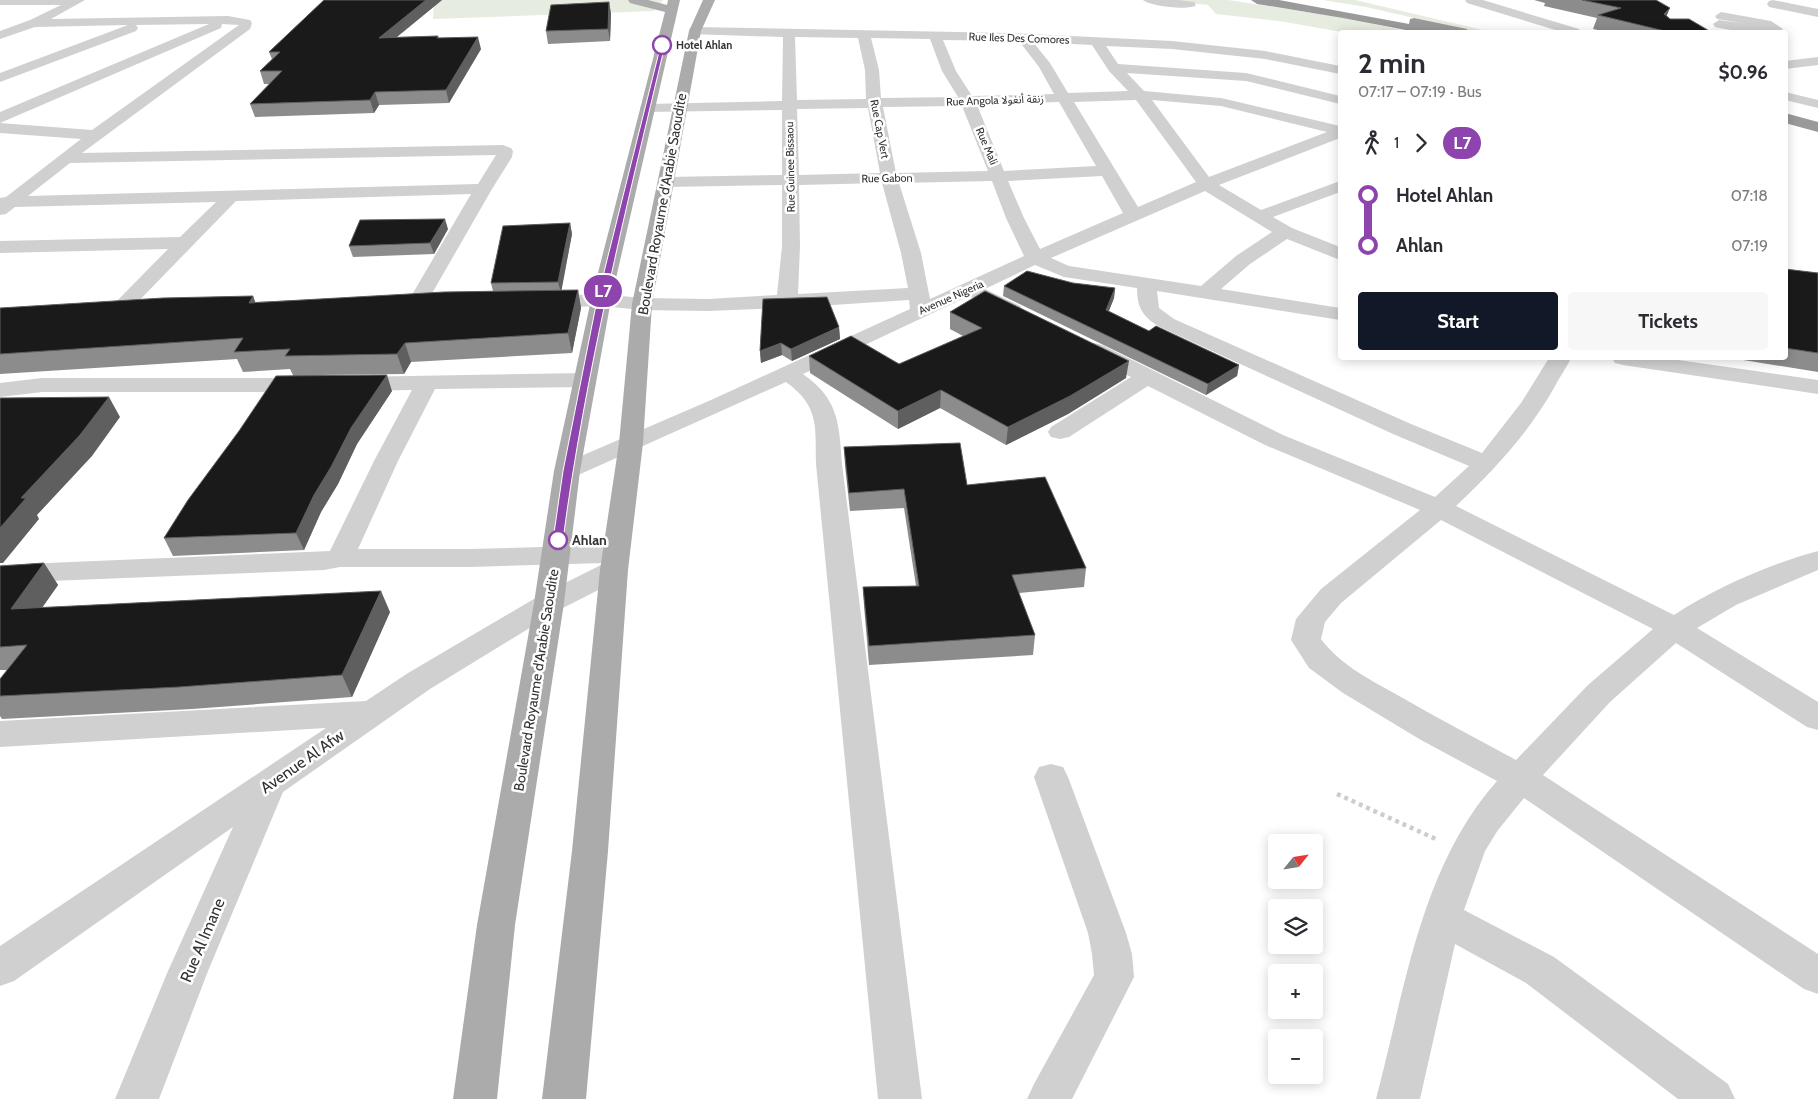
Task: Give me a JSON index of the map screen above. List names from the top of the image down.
{
  "streets": {
    "main road": ["Boulevard Royaume d'Arabie Saoudite"],
    "street": [
      "Rue Iles Des Comores",
      "Rue Angola زنقة أنغولا",
      "Rue Cap Vert",
      "Rue Mali",
      "Rue Guinee Bissaou",
      "Rue Gabon",
      "Avenue Nigeria",
      "Avenue Al Afw",
      "Rue Al Imane"
    ]
  },
  "crossings": [
    ["Rue Iles Des Comores", "Rue Cap Vert"],
    ["Rue Iles Des Comores", "Rue Mali"],
    ["Rue Iles Des Comores", "Rue Guinee Bissaou"],
    ["Rue Iles Des Comores", "Boulevard Royaume d'Arabie Saoudite"],
    ["Rue Angola زنقة أنغولا", "Rue Cap Vert"],
    ["Rue Angola زنقة أنغولا", "Rue Mali"],
    ["Rue Angola زنقة أنغولا", "Rue Guinee Bissaou"],
    ["Rue Angola زنقة أنغولا", "Boulevard Royaume d'Arabie Saoudite"],
    ["Rue Cap Vert", "Rue Gabon"],
    ["Rue Cap Vert", "Avenue Nigeria"],
    ["Rue Mali", "Rue Gabon"],
    ["Rue Mali", "Avenue Nigeria"],
    ["Rue Guinee Bissaou", "Rue Gabon"],
    ["Rue Gabon", "Boulevard Royaume d'Arabie Saoudite"],
    ["Boulevard Royaume d'Arabie Saoudite", "Avenue Nigeria"],
    ["Boulevard Royaume d'Arabie Saoudite", "Avenue Al Afw"],
    ["Avenue Al Afw", "Rue Al Imane"]
  ],
  "places": ["Hotel Ahlan", "Ahlan"],
  "lines": ["bus line L7"],
  "north": "top right",
  "page": {
    "on_map": "L7",
    "heading": ["2 min", "07:17 – 07:19 · Bus", "$0.96"],
    "legs": ["1", "L7"],
    "list": [
      {
        "name": "Hotel Ahlan",
        "value": "07:18"
      },
      {
        "name": "Ahlan",
        "value": "07:19"
      }
    ],
    "buttons": ["Start", "Tickets"],
    "map_buttons": ["+", "−"]
  }
}
